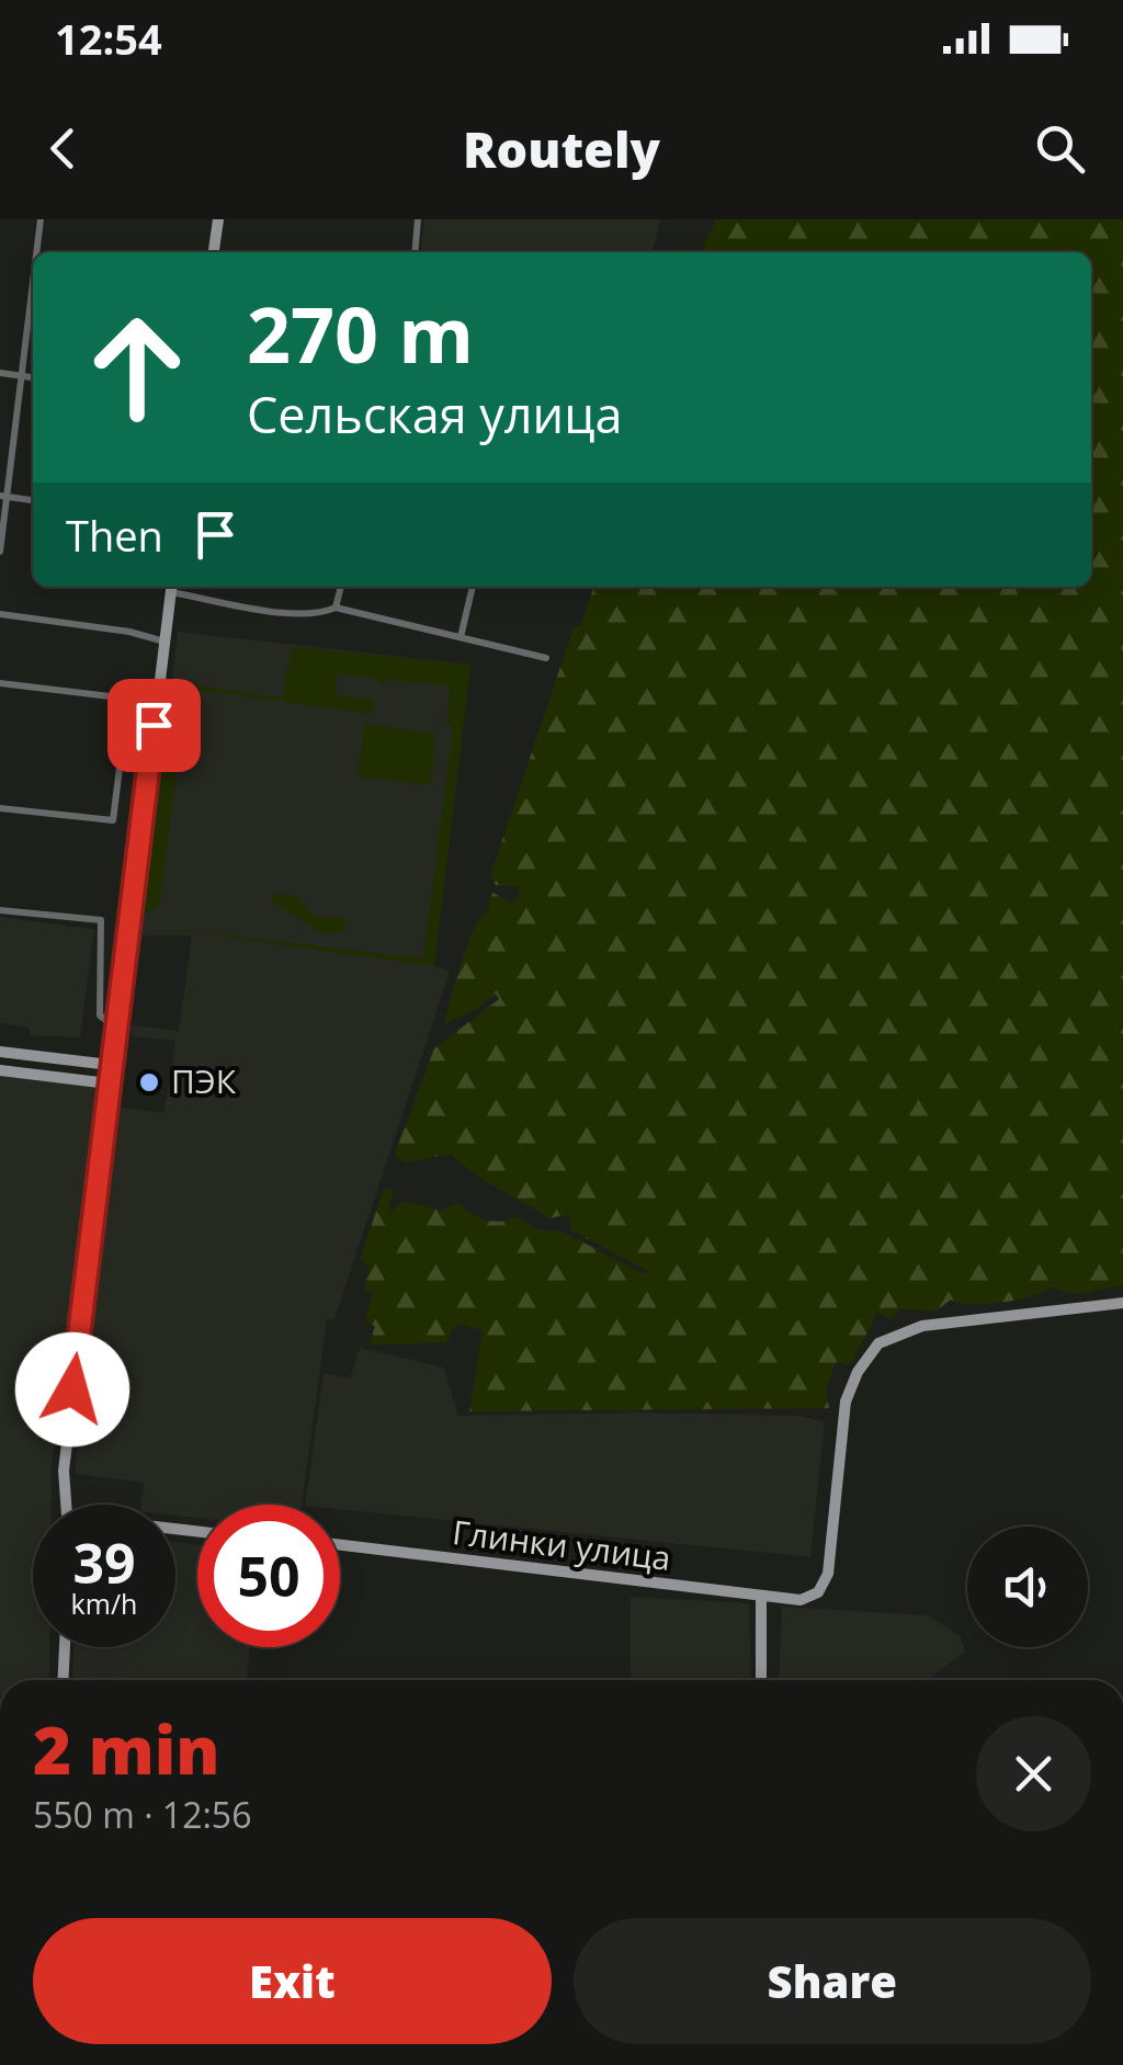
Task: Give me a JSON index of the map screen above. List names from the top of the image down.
{
  "streets": {
    "main road": ["Глинки улица"]
  },
  "places": ["ПЭК"],
  "page": {
    "status": "12:54",
    "header": "Routely",
    "turn": ["270 m", "Сельская улица"],
    "then": "Then",
    "speed": "39 km/h",
    "limit": "50",
    "heading": ["2 min", "550 m · 12:56"],
    "buttons": ["Exit", "Share"]
  }
}
